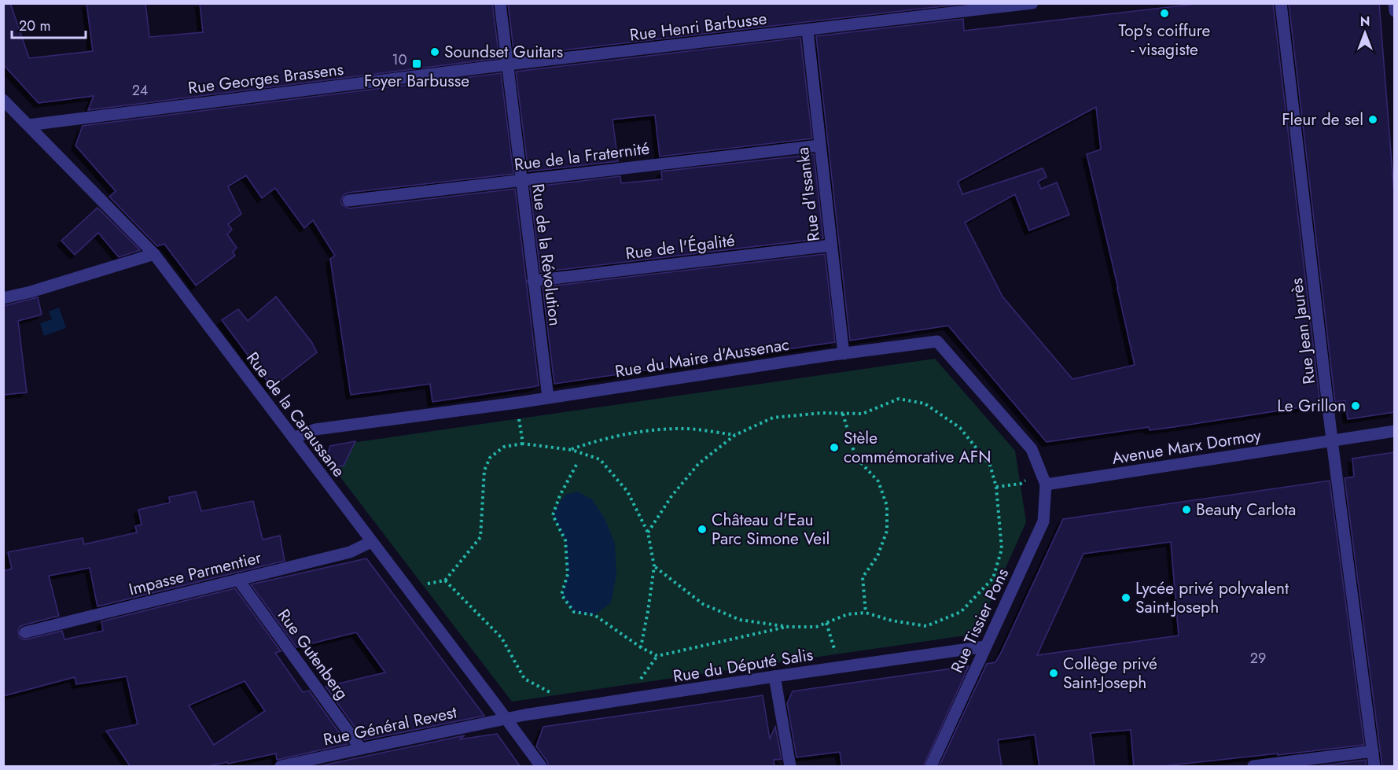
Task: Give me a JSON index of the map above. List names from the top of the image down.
{
  "streets": {
    "street": [
      "Rue Henri Barbusse",
      "Rue Georges Brassens",
      "Rue de la Fraternité",
      "Rue d'Issanka",
      "Rue de l'Égalité",
      "Rue de la Révolution",
      "Rue Jean Jaurès",
      "Rue du Maire d'Aussenac",
      "Rue de la Caraussane",
      "Avenue Marx Dormoy",
      "Impasse Parmentier",
      "Rue Tissier Pons",
      "Rue Gutenberg",
      "Rue du Député Salis",
      "Rue Général Revest"
    ]
  },
  "crossings": [
    ["Rue Henri Barbusse", "Rue Georges Brassens"],
    ["Rue Henri Barbusse", "Rue d'Issanka"],
    ["Rue Henri Barbusse", "Rue de la Révolution"],
    ["Rue Georges Brassens", "Rue de la Révolution"],
    ["Rue Georges Brassens", "Rue de la Caraussane"],
    ["Rue de la Fraternité", "Rue d'Issanka"],
    ["Rue de la Fraternité", "Rue de la Révolution"],
    ["Rue d'Issanka", "Rue de l'Égalité"],
    ["Rue d'Issanka", "Rue du Maire d'Aussenac"],
    ["Rue de l'Égalité", "Rue de la Révolution"],
    ["Rue de la Révolution", "Rue du Maire d'Aussenac"],
    ["Rue Jean Jaurès", "Avenue Marx Dormoy"],
    ["Rue du Maire d'Aussenac", "Rue de la Caraussane"],
    ["Rue du Maire d'Aussenac", "Avenue Marx Dormoy"],
    ["Rue du Maire d'Aussenac", "Rue Tissier Pons"],
    ["Rue de la Caraussane", "Impasse Parmentier"],
    ["Rue de la Caraussane", "Rue du Député Salis"],
    ["Rue de la Caraussane", "Rue Général Revest"],
    ["Avenue Marx Dormoy", "Rue Tissier Pons"],
    ["Impasse Parmentier", "Rue Gutenberg"],
    ["Rue Tissier Pons", "Rue du Député Salis"],
    ["Rue Gutenberg", "Rue Général Revest"],
    ["Rue du Député Salis", "Rue Général Revest"]
  ],
  "places": {
    "other": [
      "Top's coiffure - visagiste",
      "Soundset Guitars",
      "Fleur de sel",
      "Le Grillon",
      "Stèle commémorative AFN",
      "Beauty Carlota",
      "Château d'Eau Parc Simone Veil",
      "Lycée privé polyvalent Saint-Joseph",
      "Collège privé Saint-Joseph"
    ],
    "transit": ["Foyer Barbusse"]
  },
  "house_numbers": ["10", "24", "29"],
  "scale_bar": "20 m",
  "north": "top"
}
